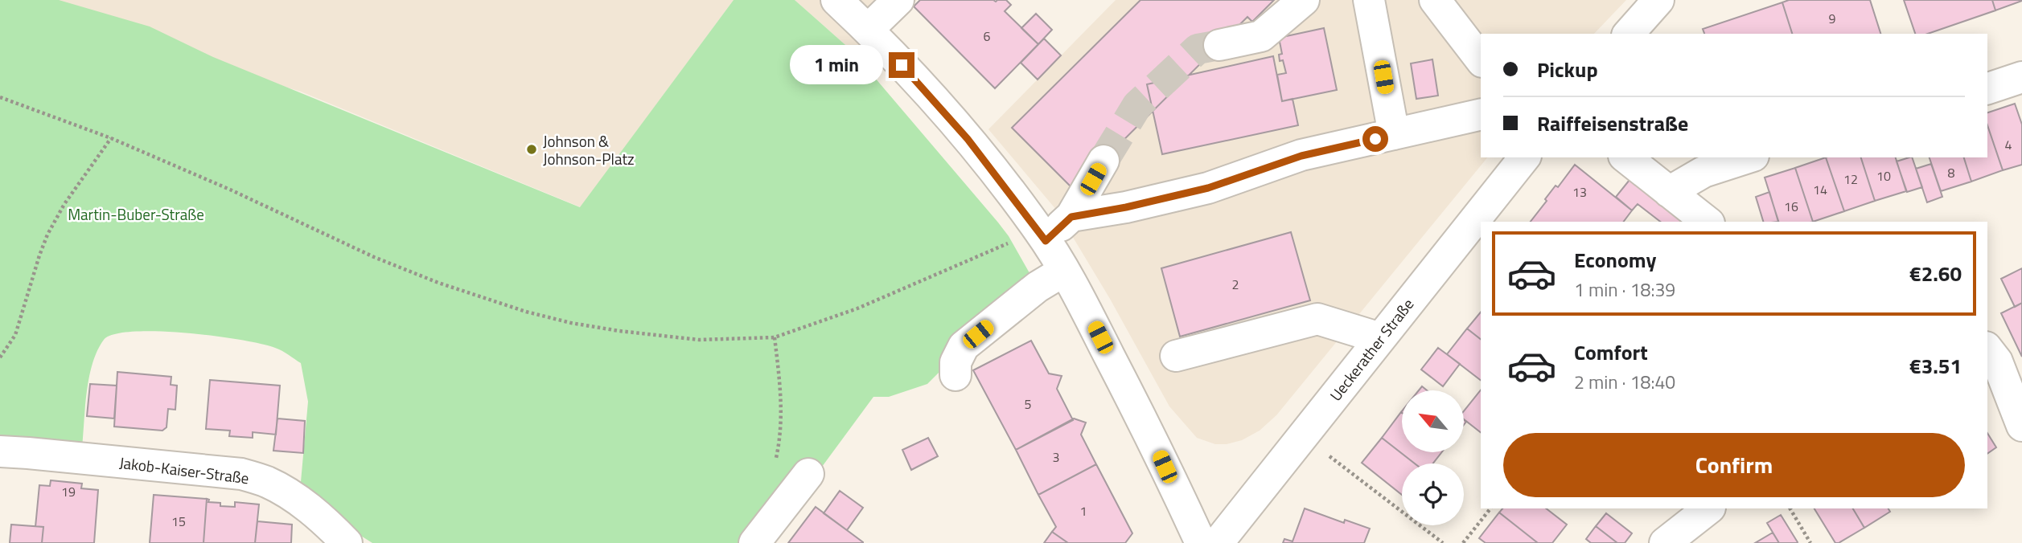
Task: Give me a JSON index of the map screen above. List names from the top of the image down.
{
  "streets": {
    "street": ["Ueckerather Straße", "Jakob-Kaiser-Straße"]
  },
  "parks": ["Martin-Buber-Straße"],
  "places": ["Johnson & Johnson-Platz"],
  "house_numbers": [
    "9",
    "6",
    "4",
    "8",
    "10",
    "12",
    "14",
    "13",
    "16",
    "2",
    "5",
    "3",
    "19",
    "1",
    "15"
  ],
  "north": "top left",
  "page": {
    "banner": ["Pickup", "Raiffeisenstraße"],
    "bubble": "1 min",
    "list": [
      {
        "name": "Economy",
        "note": "1 min · 18:39",
        "value": "€2.60"
      },
      {
        "name": "Comfort",
        "note": "2 min · 18:40",
        "value": "€3.51"
      }
    ],
    "buttons": "Confirm"
  }
}
